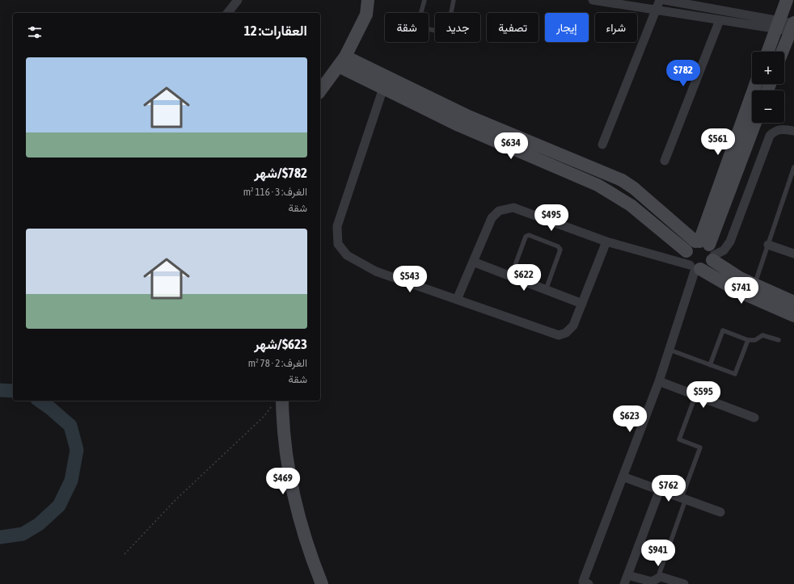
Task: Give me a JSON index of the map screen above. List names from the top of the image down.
{
  "page": {
    "chip": [
      "شراء",
      "إيجار",
      "تصفية",
      "جديد",
      "شقة"
    ],
    "heading": "العقارات: 12",
    "map_buttons": ["+", "−"],
    "list": [
      {
        "name": "$782/شهر",
        "note": "الغرف: 3 · 116 m² · شقة"
      },
      {
        "name": "$623/شهر",
        "note": "الغرف: 2 · 78 m² · شقة"
      }
    ],
    "price": [
      "$782",
      "$561",
      "$634",
      "$495",
      "$622",
      "$543",
      "$741",
      "$595",
      "$623",
      "$469",
      "$762",
      "$941"
    ]
  }
}
